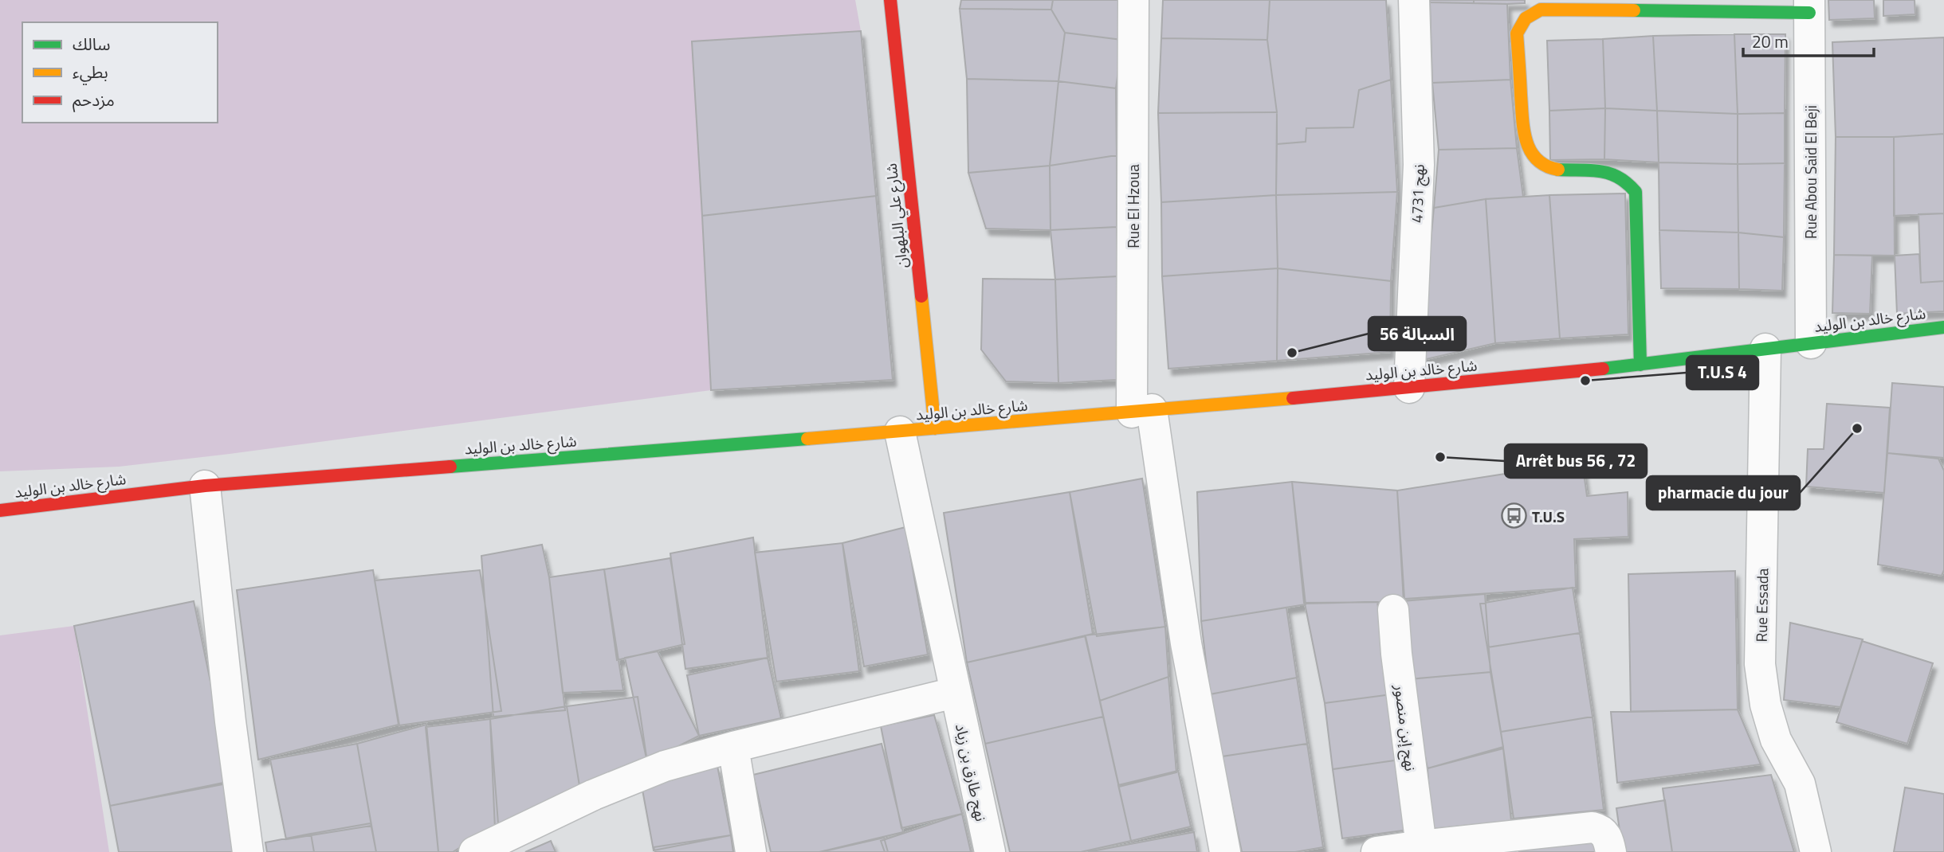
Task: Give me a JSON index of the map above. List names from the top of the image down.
{
  "streets": {
    "street": [
      "Rue Abou Said El Beji",
      "نهج 4731",
      "Rue El Hzoua",
      "شارع علي البلهوان",
      "شارع خالد بن الوليد",
      "Rue Essada",
      "نهج إبن منصور",
      "نهج طارق بن زياد"
    ]
  },
  "crossings": [
    ["Rue Abou Said El Beji", "شارع خالد بن الوليد"],
    ["نهج 4731", "شارع خالد بن الوليد"],
    ["Rue El Hzoua", "شارع خالد بن الوليد"],
    ["شارع علي البلهوان", "شارع خالد بن الوليد"],
    ["شارع خالد بن الوليد", "Rue Essada"],
    ["شارع خالد بن الوليد", "نهج طارق بن زياد"]
  ],
  "places": {
    "other": [
      "السبالة 56",
      "T.U.S 4",
      "pharmacie du jour",
      "Arrêt bus 56 , 72"
    ],
    "bus stop": ["T.U.S"]
  },
  "legend": ["سالك", "بطيء", "مزدحم"],
  "scale_bar": "20 m"
}
